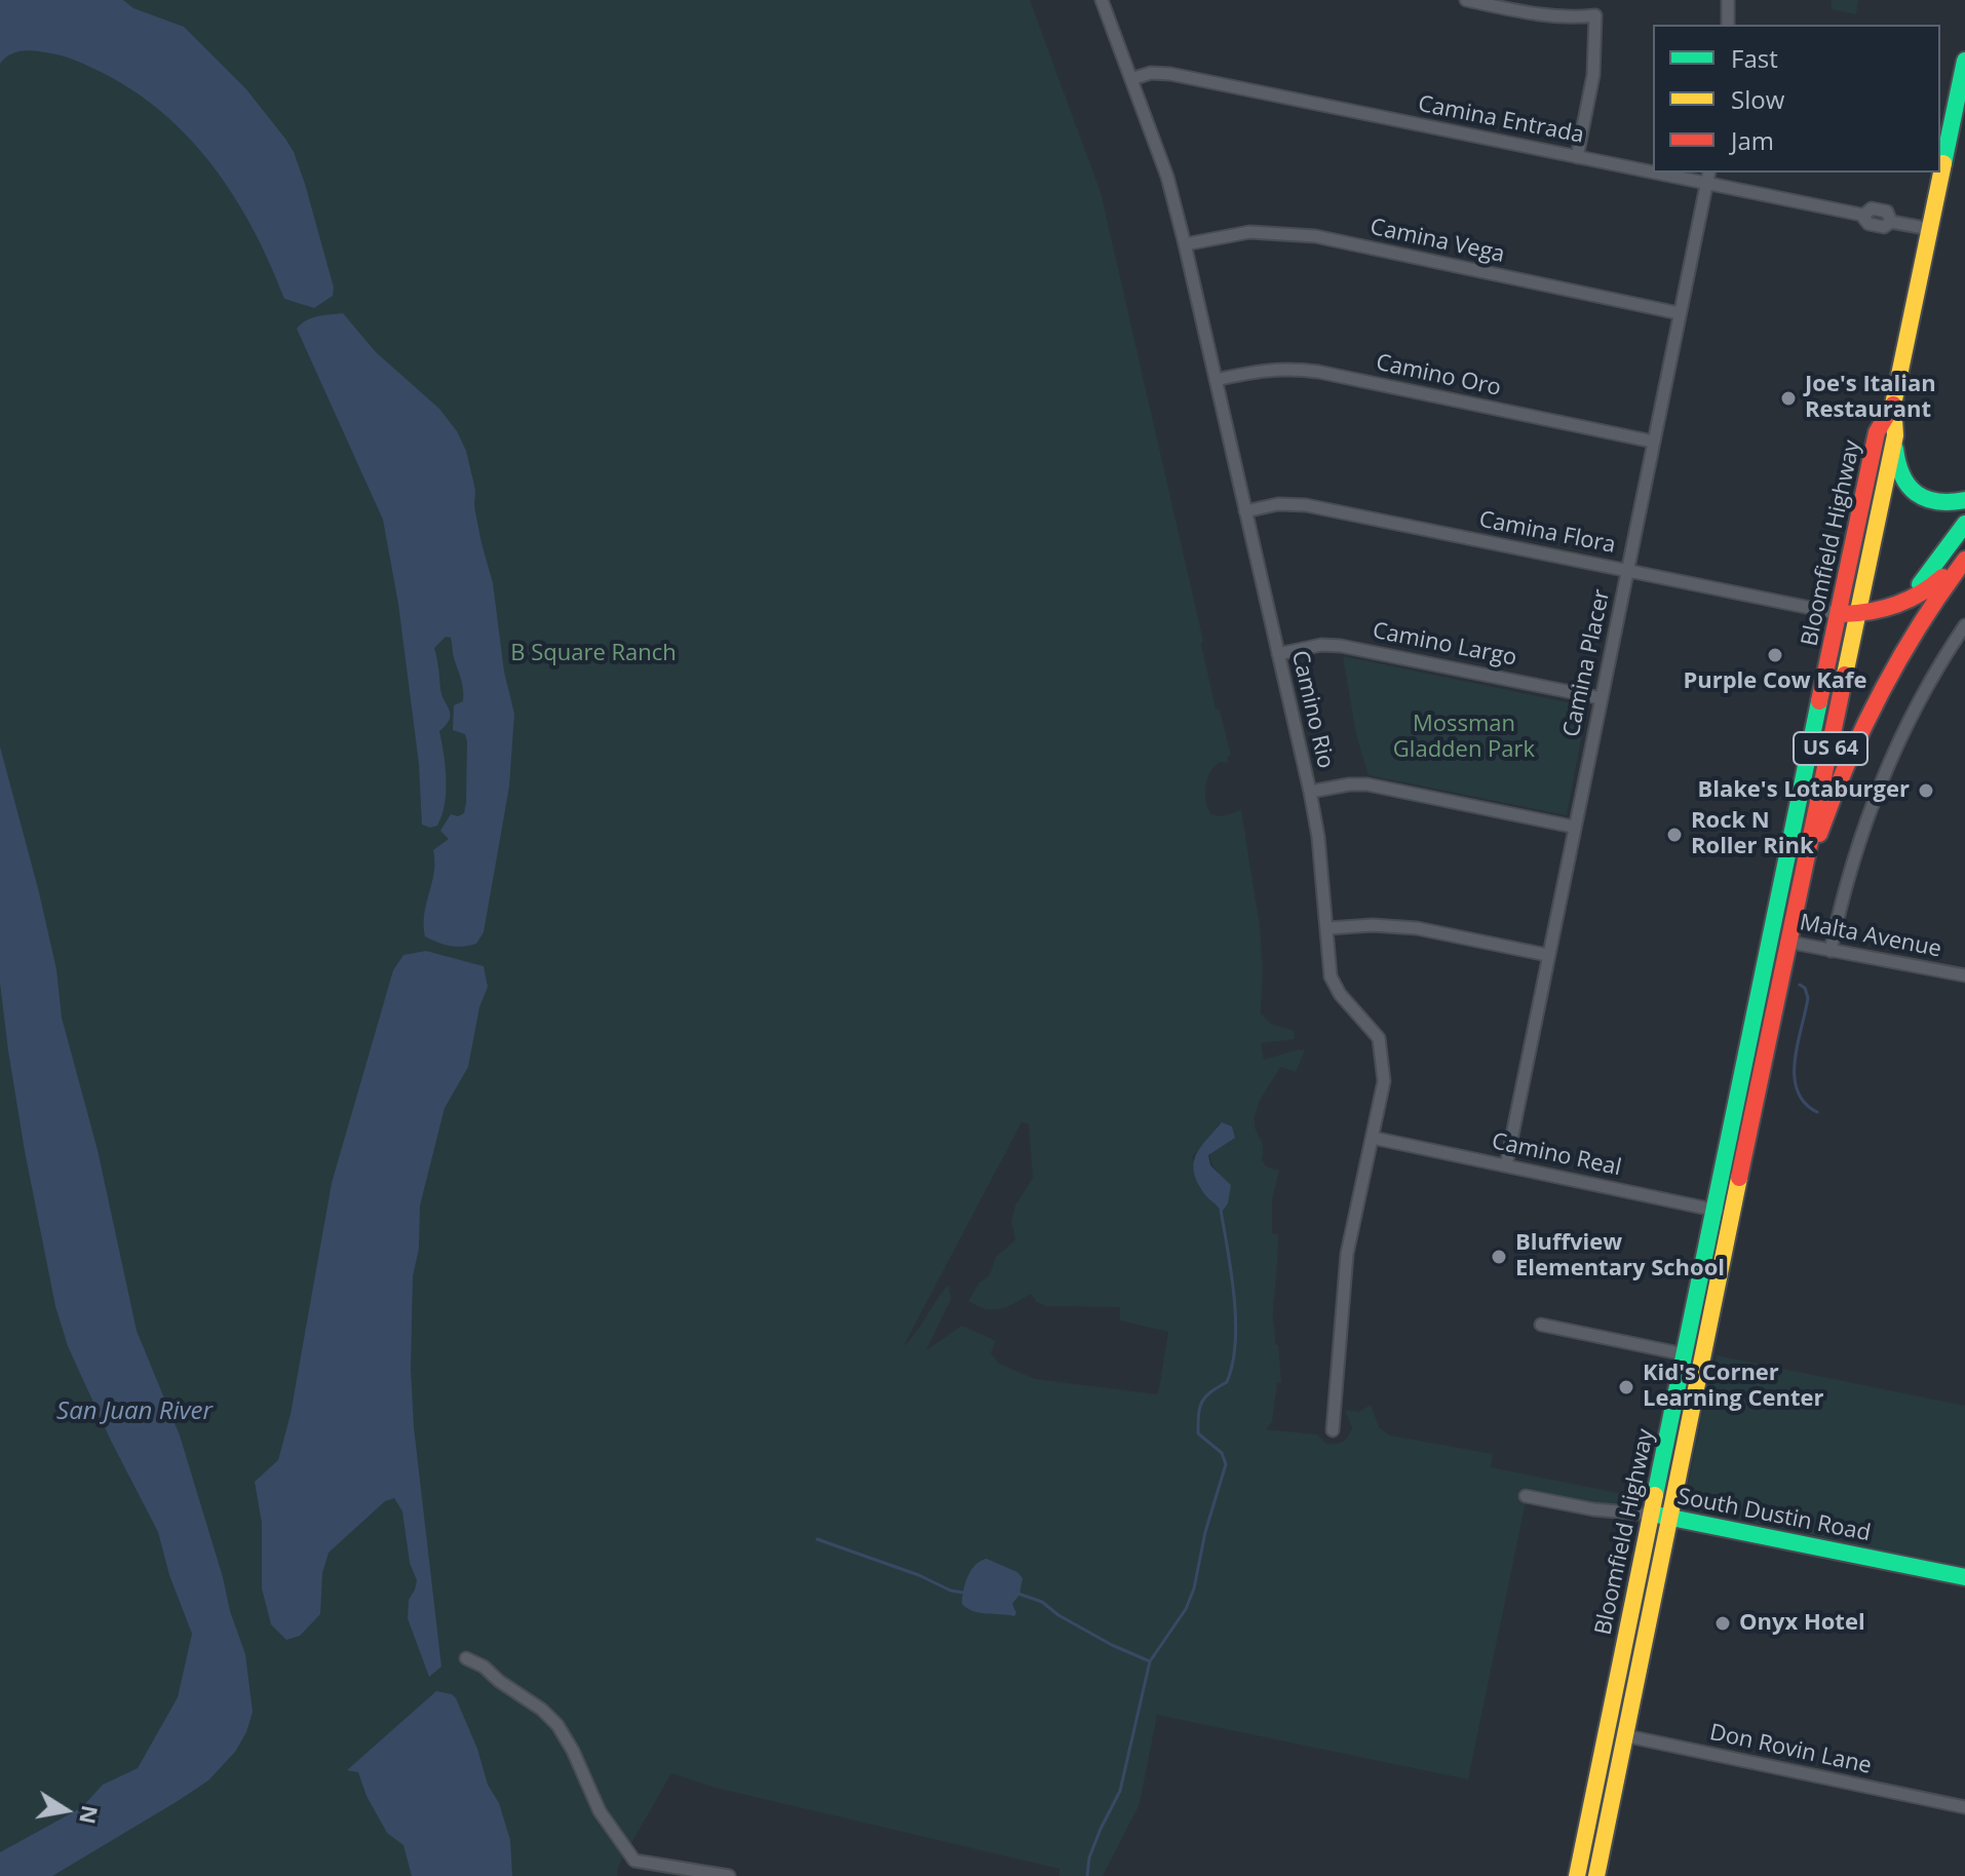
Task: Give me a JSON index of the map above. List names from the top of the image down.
{
  "streets": {
    "main road": ["Bloomfield Highway", "US 64", "South Dustin Road"],
    "street": [
      "Camina Entrada",
      "Camina Vega",
      "Camino Oro",
      "Camina Flora",
      "Camino Largo",
      "Camina Placer",
      "Camino Rio",
      "Malta Avenue",
      "Camino Real",
      "Don Rovin Lane"
    ]
  },
  "crossings": [
    ["Camina Entrada", "Camina Placer"],
    ["Camina Entrada", "Camino Rio"],
    ["Camina Entrada", "US 64"],
    ["Camina Vega", "Camina Placer"],
    ["Camina Vega", "Camino Rio"],
    ["Camino Oro", "Camina Placer"],
    ["Camino Oro", "Camino Rio"],
    ["Camina Flora", "Bloomfield Highway"],
    ["Camina Flora", "Camina Placer"],
    ["Camina Flora", "Camino Rio"],
    ["Bloomfield Highway", "US 64"],
    ["Bloomfield Highway", "Malta Avenue"],
    ["Bloomfield Highway", "Camino Real"],
    ["Bloomfield Highway", "South Dustin Road"],
    ["Bloomfield Highway", "Don Rovin Lane"],
    ["Camino Largo", "Camina Placer"],
    ["Camino Largo", "Camino Rio"],
    ["Camina Placer", "Camino Real"],
    ["Camino Rio", "Camino Real"]
  ],
  "water": ["San Juan River"],
  "parks": ["B Square Ranch", "Mossman Gladden Park"],
  "places": [
    "Joe's Italian Restaurant",
    "Purple Cow Kafe",
    "Blake's Lotaburger",
    "Rock N Roller Rink",
    "Bluffview Elementary School",
    "Kid's Corner Learning Center",
    "Onyx Hotel"
  ],
  "legend": ["Fast", "Slow", "Jam"],
  "north": "right"
}
